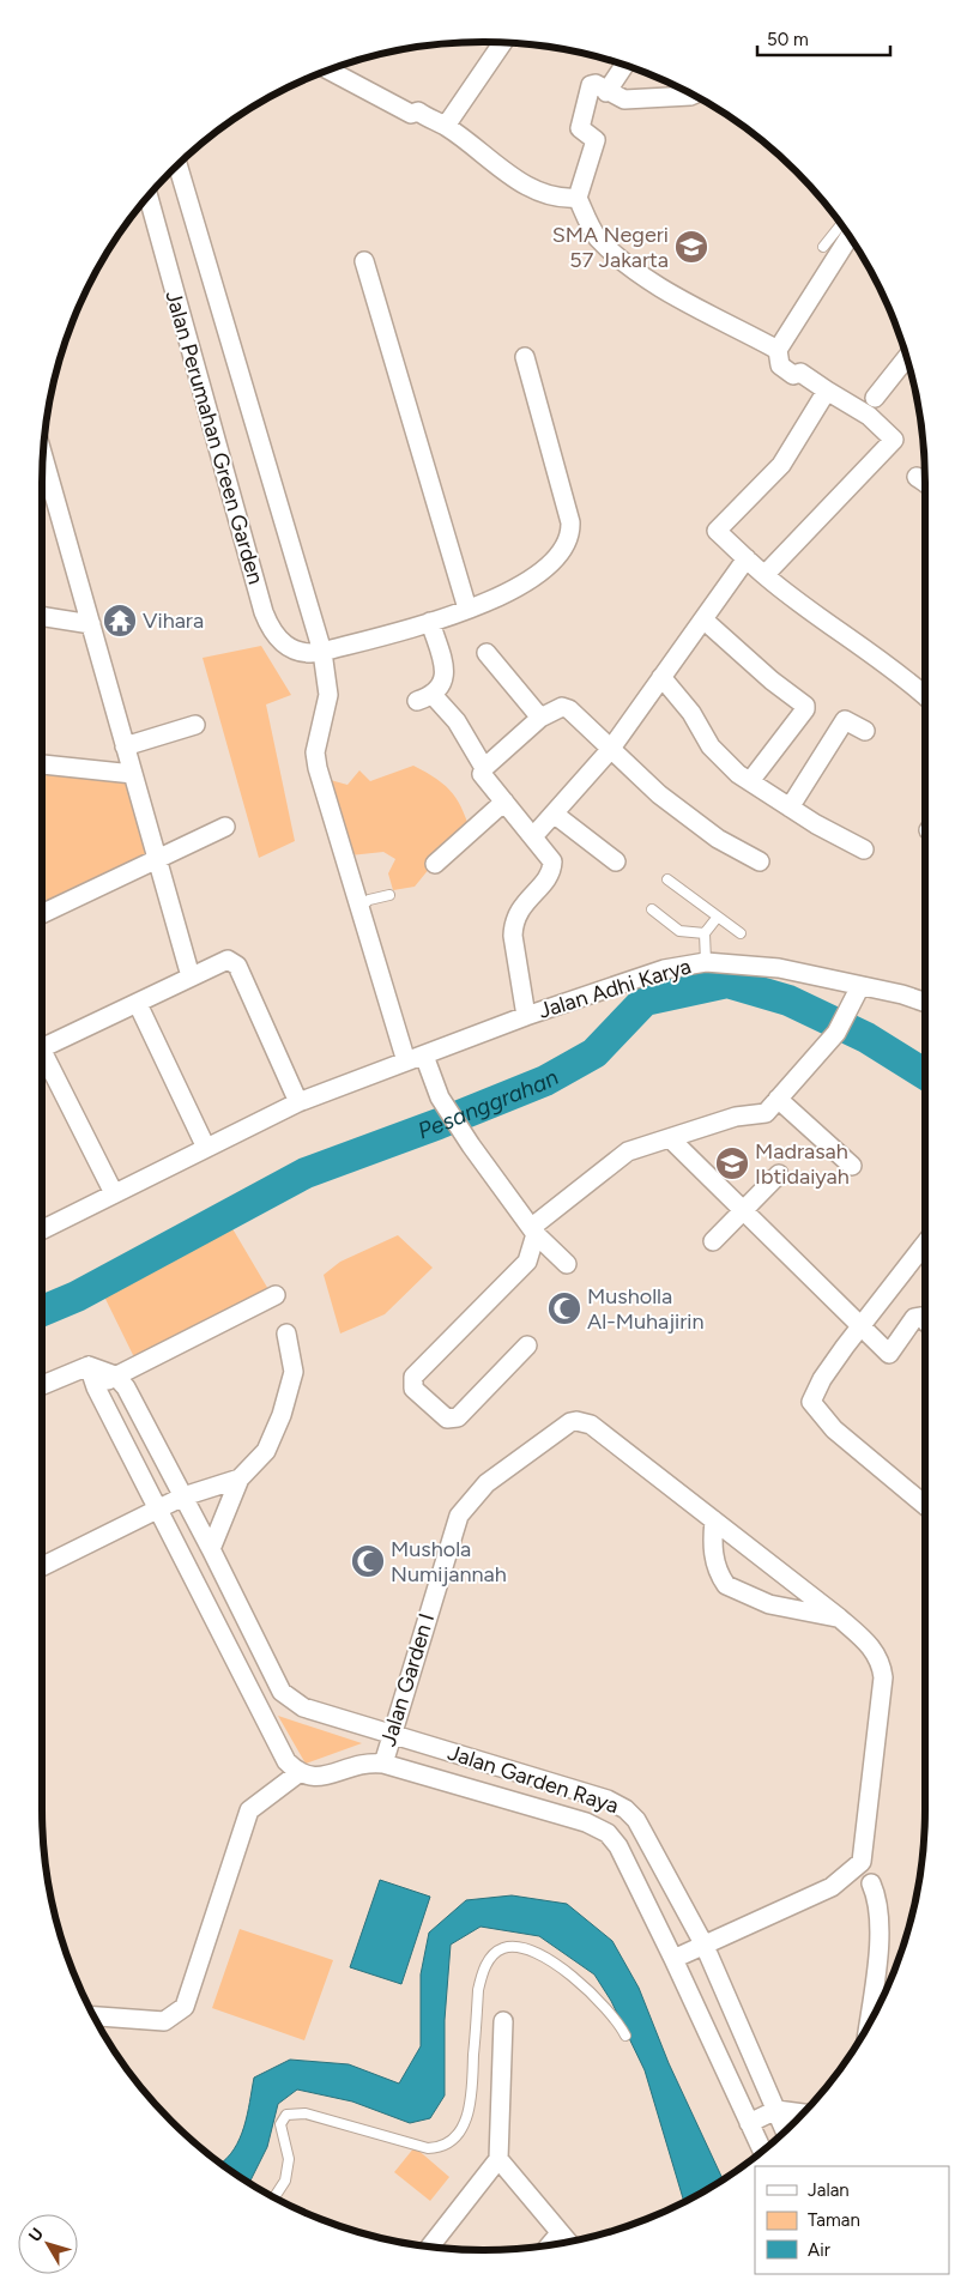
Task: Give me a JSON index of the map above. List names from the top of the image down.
{
  "streets": {
    "street": [
      "Jalan Perumahan Green Garden",
      "Jalan Adhi Karya",
      "Jalan Garden I",
      "Jalan Garden Raya"
    ]
  },
  "crossings": [
    ["Jalan Perumahan Green Garden", "Jalan Adhi Karya"],
    ["Jalan Garden I", "Jalan Garden Raya"]
  ],
  "water": ["Pesanggrahan"],
  "places": {
    "school or university": ["SMA Negeri 57 Jakarta", "Madrasah Ibtidaiyah"],
    "temple": ["Vihara"],
    "mosque": ["Musholla Al-Muhajirin", "Mushola Numijannah"]
  },
  "legend": ["Jalan", "Taman", "Air"],
  "scale_bar": "50 m",
  "north": "top left"
}
